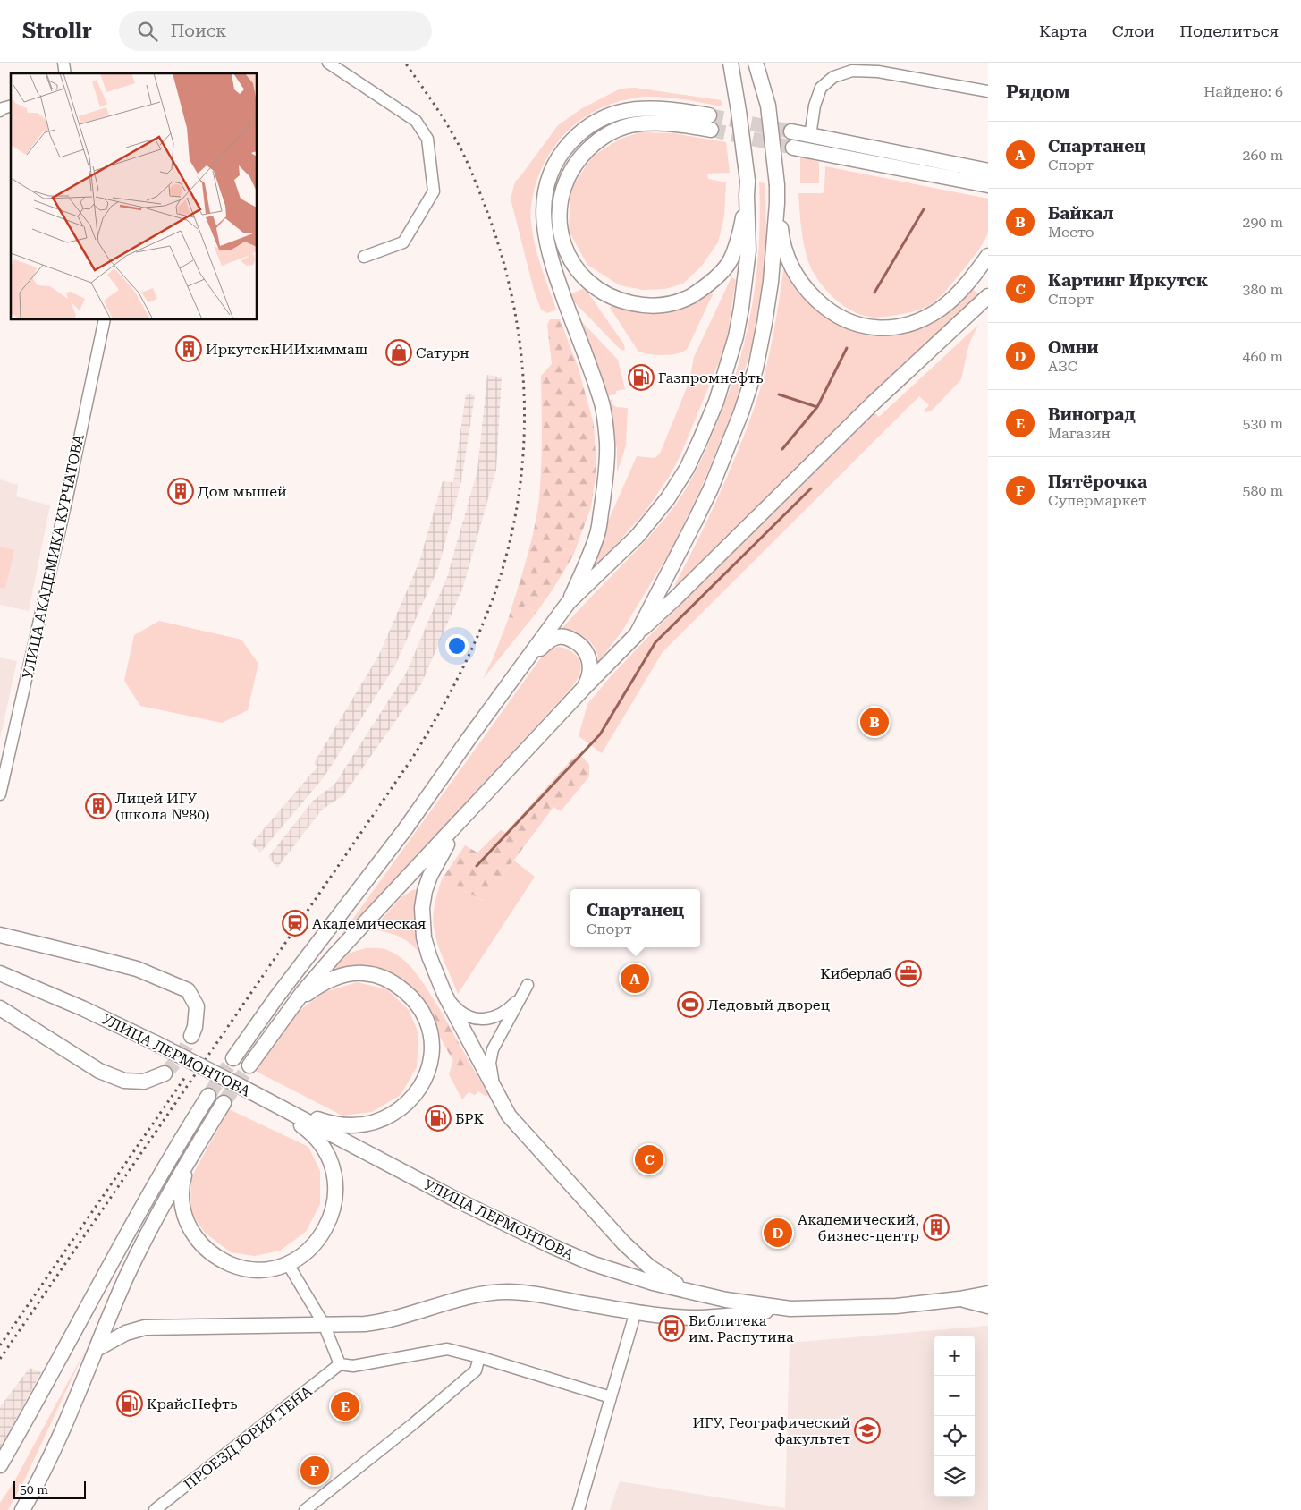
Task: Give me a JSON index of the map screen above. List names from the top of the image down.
{
  "streets": {
    "main road": ["УЛИЦА ЛЕРМОНТОВА"],
    "street": ["УЛИЦА АКАДЕМИКА КУРЧАТОВА", "ПРОЕЗД ЮРИЯ ТЕНА"]
  },
  "places": {
    "building": [
      "ИркутскНИИхиммаш",
      "Дом мышей",
      "Лицей ИГУ (школа №80)",
      "Академический, бизнес-центр"
    ],
    "shop": ["Сатурн"],
    "fuel station": ["Газпромнефть", "БРК", "КрайсНефть"],
    "station": ["Академическая"],
    "office": ["Киберлаб"],
    "sports": ["Ледовый дворец"],
    "bus stop": ["Библитека им. Распутина"],
    "school or university": ["ИГУ, Географический факультет"]
  },
  "scale_bar": "50 m",
  "page": {
    "header": "Strollr",
    "search": "Поиск",
    "nav": ["Карта", "Слои", "Поделиться"],
    "heading": ["Рядом", "Найдено: 6"],
    "list": [
      {
        "mark": "A",
        "name": "Спартанец",
        "note": "Спорт",
        "value": "260 m"
      },
      {
        "mark": "B",
        "name": "Байкал",
        "note": "Место",
        "value": "290 m"
      },
      {
        "mark": "C",
        "name": "Картинг Иркутск",
        "note": "Спорт",
        "value": "380 m"
      },
      {
        "mark": "D",
        "name": "Омни",
        "note": "АЗС",
        "value": "460 m"
      },
      {
        "mark": "E",
        "name": "Виноград",
        "note": "Магазин",
        "value": "530 m"
      },
      {
        "mark": "F",
        "name": "Пятёрочка",
        "note": "Супермаркет",
        "value": "580 m"
      }
    ],
    "pins": [
      "B",
      "A",
      "C",
      "D",
      "E",
      "F"
    ],
    "popup": ["Спартанец", "Спорт"],
    "map_buttons": ["+", "−"],
    "scale": "50 m"
  }
}
